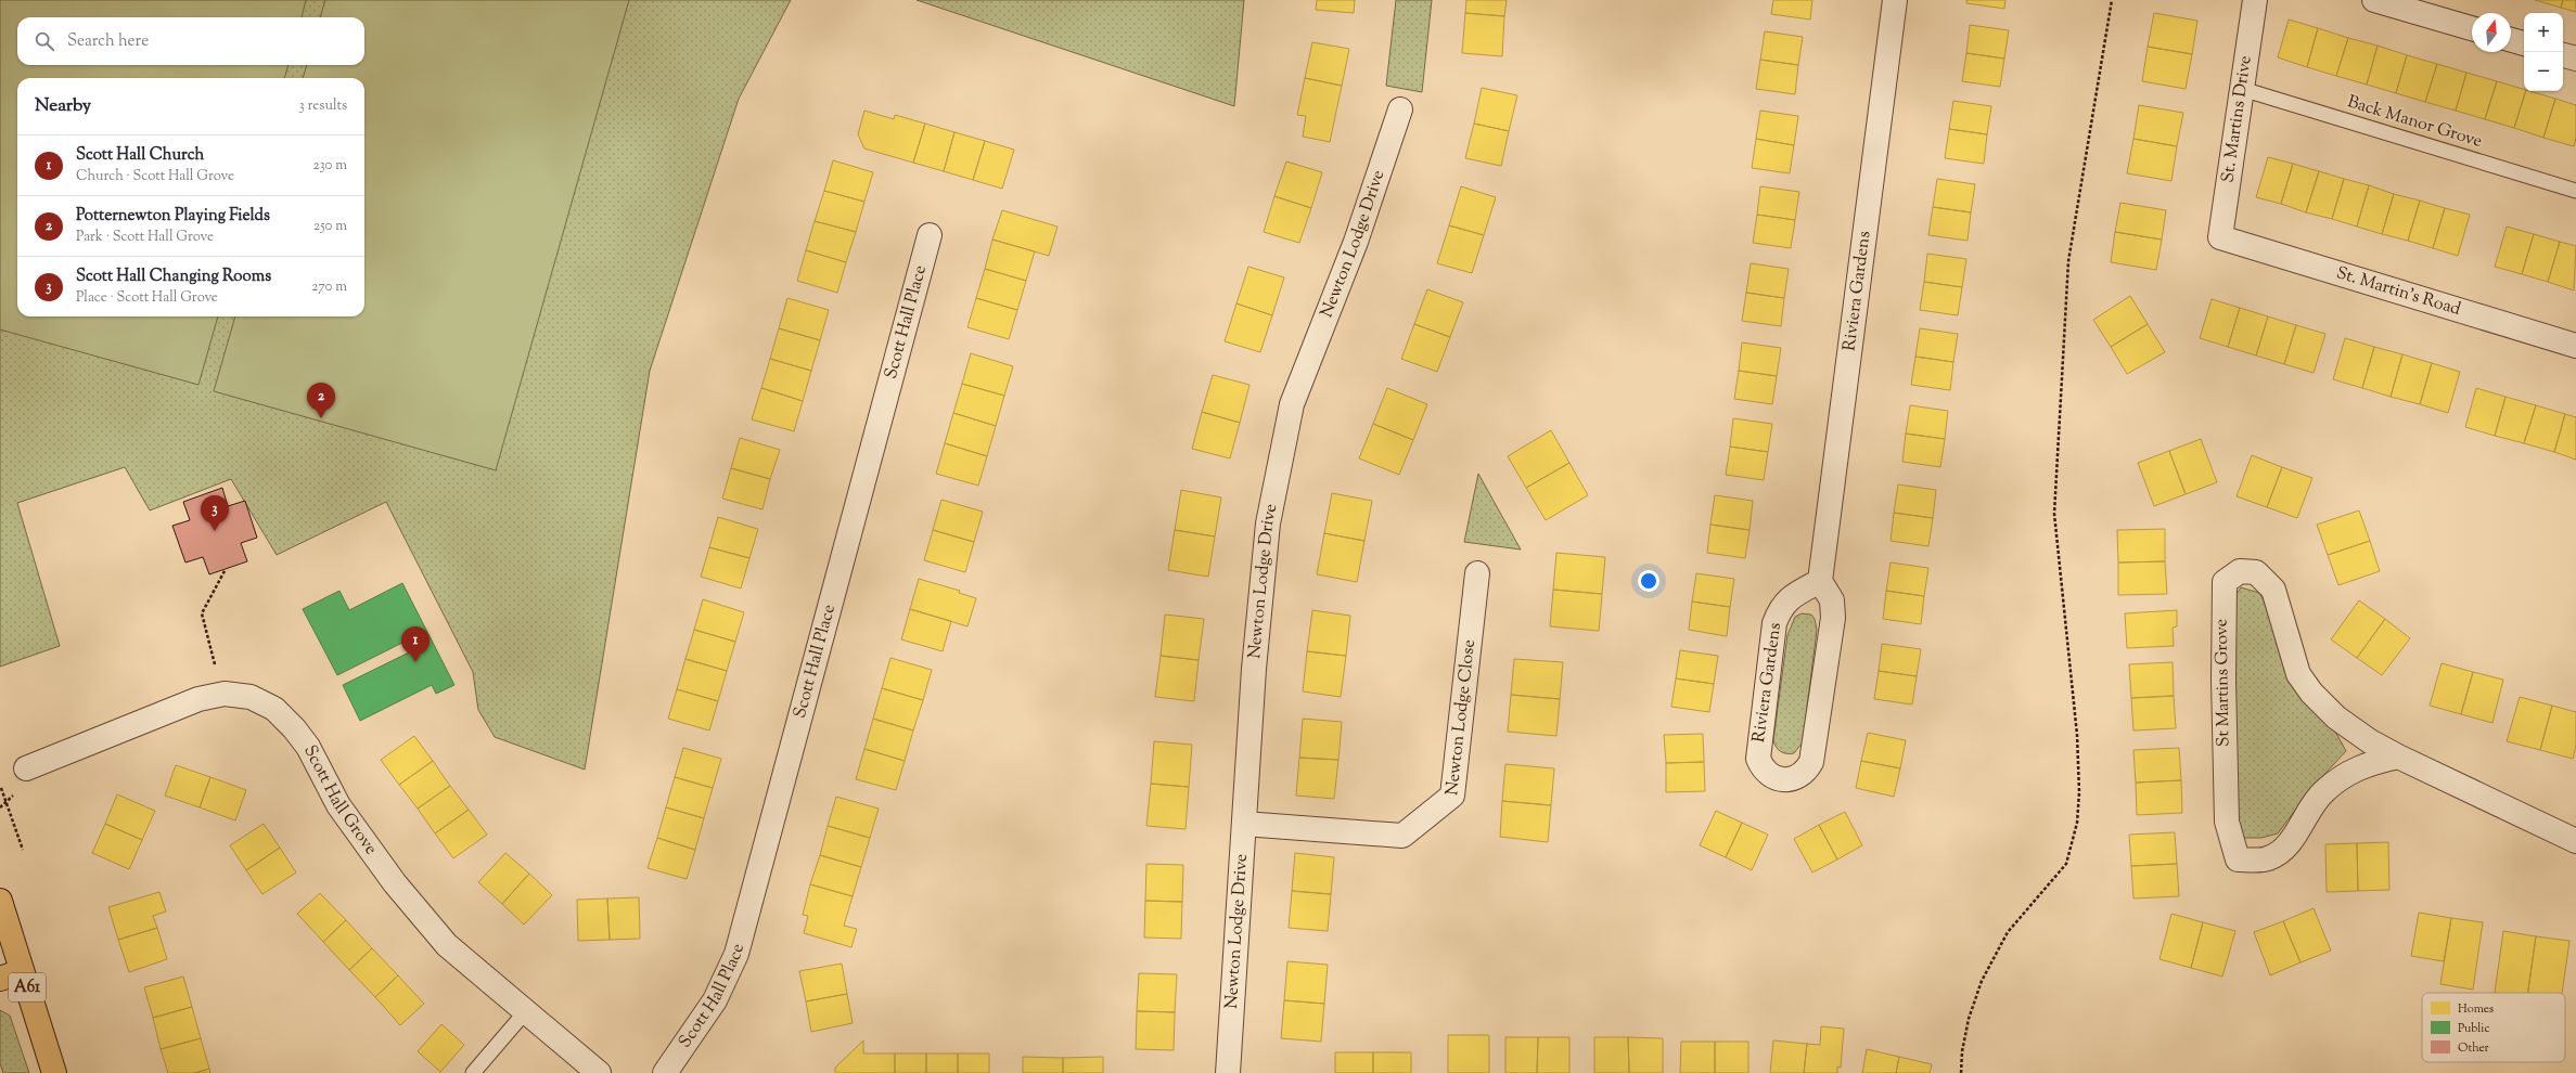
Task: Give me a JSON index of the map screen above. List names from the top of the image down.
{
  "streets": {
    "highway": ["A61"],
    "street": [
      "St. Martins Drive",
      "Newton Lodge Drive",
      "Riviera Gardens",
      "St. Martin's Road",
      "Scott Hall Place",
      "St Martins Grove",
      "Newton Lodge Close",
      "Scott Hall Grove"
    ],
    "lane": ["Back Manor Grove"]
  },
  "crossings": [
    ["St. Martins Drive", "Back Manor Grove"],
    ["St. Martins Drive", "St. Martin's Road"],
    ["Newton Lodge Drive", "Newton Lodge Close"]
  ],
  "legend": ["Homes", "Public", "Other"],
  "north": "top",
  "page": {
    "map_buttons": ["+", "−"],
    "search": "Search here",
    "heading": ["Nearby", "3 results"],
    "list": [
      {
        "mark": "1",
        "name": "Scott Hall Church",
        "note": "Church · Scott Hall Grove",
        "value": "230 m"
      },
      {
        "mark": "2",
        "name": "Potternewton Playing Fields",
        "note": "Park · Scott Hall Grove",
        "value": "250 m"
      },
      {
        "mark": "3",
        "name": "Scott Hall Changing Rooms",
        "note": "Place · Scott Hall Grove",
        "value": "270 m"
      }
    ],
    "pins": ["2", "3", "1"]
  }
}
